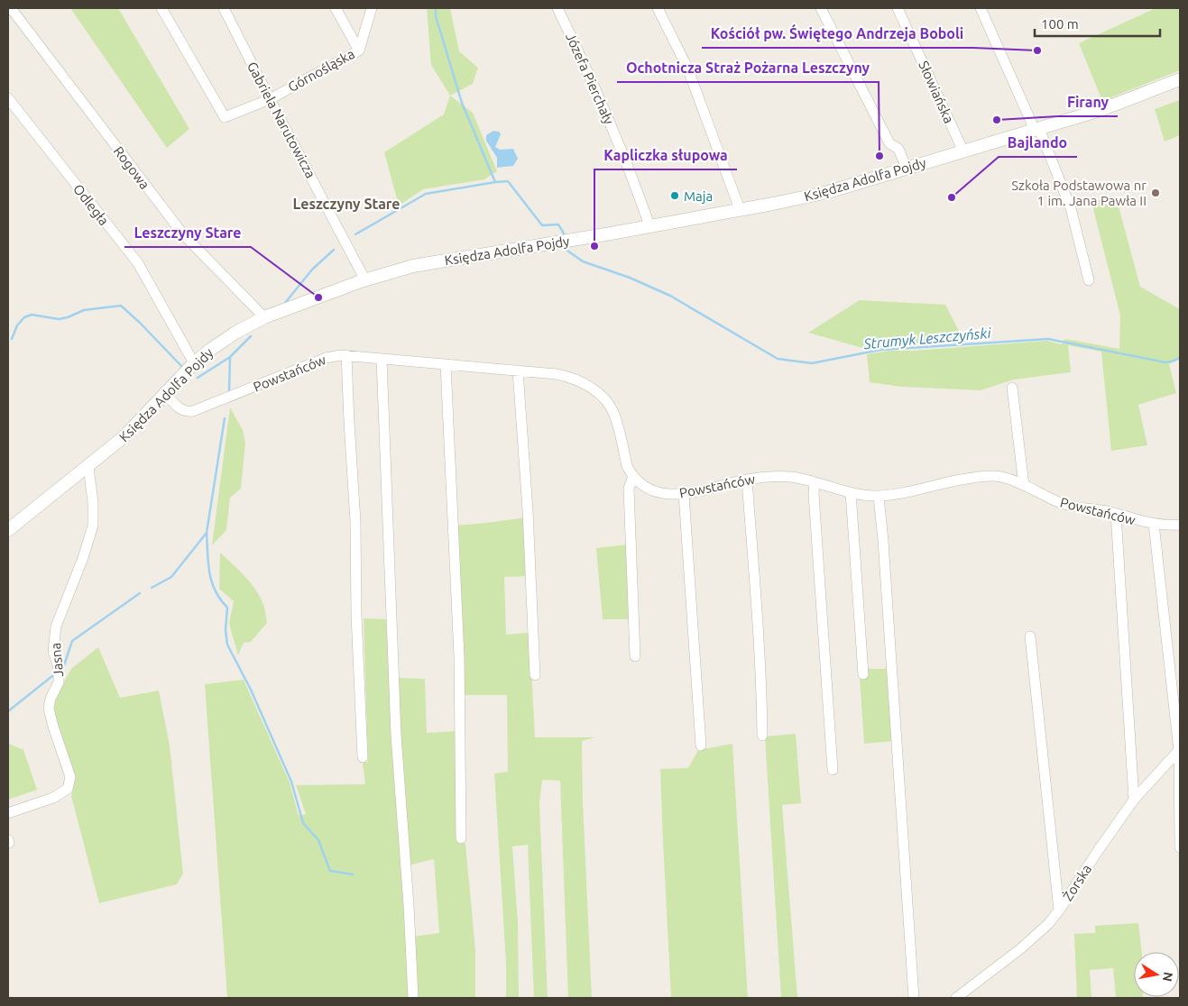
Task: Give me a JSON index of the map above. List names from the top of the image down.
{
  "streets": {
    "street": [
      "Górnośląska",
      "Józefa Pierchały",
      "Słowiańska",
      "Gabriela Narutowicza",
      "Rogowa",
      "Księdza Adolfa Pojdy",
      "Odległa",
      "Powstańców",
      "Jasna",
      "Żorska"
    ]
  },
  "crossings": [
    ["Górnośląska", "Gabriela Narutowicza"],
    ["Józefa Pierchały", "Księdza Adolfa Pojdy"],
    ["Słowiańska", "Księdza Adolfa Pojdy"],
    ["Gabriela Narutowicza", "Księdza Adolfa Pojdy"],
    ["Rogowa", "Księdza Adolfa Pojdy"],
    ["Księdza Adolfa Pojdy", "Odległa"],
    ["Księdza Adolfa Pojdy", "Powstańców"],
    ["Księdza Adolfa Pojdy", "Jasna"]
  ],
  "districts": ["Leszczyny Stare"],
  "water": ["Strumyk Leszczyński"],
  "places": [
    "Kościół pw. Świętego Andrzeja Boboli",
    "Firany",
    "Ochotnicza Straż Pożarna Leszczyny",
    "Szkoła Podstawowa nr 1 im. Jana Pawła II",
    "Maja",
    "Bajlando",
    "Kapliczka słupowa",
    "Leszczyny Stare"
  ],
  "scale_bar": "100 m",
  "north": "right"
}
